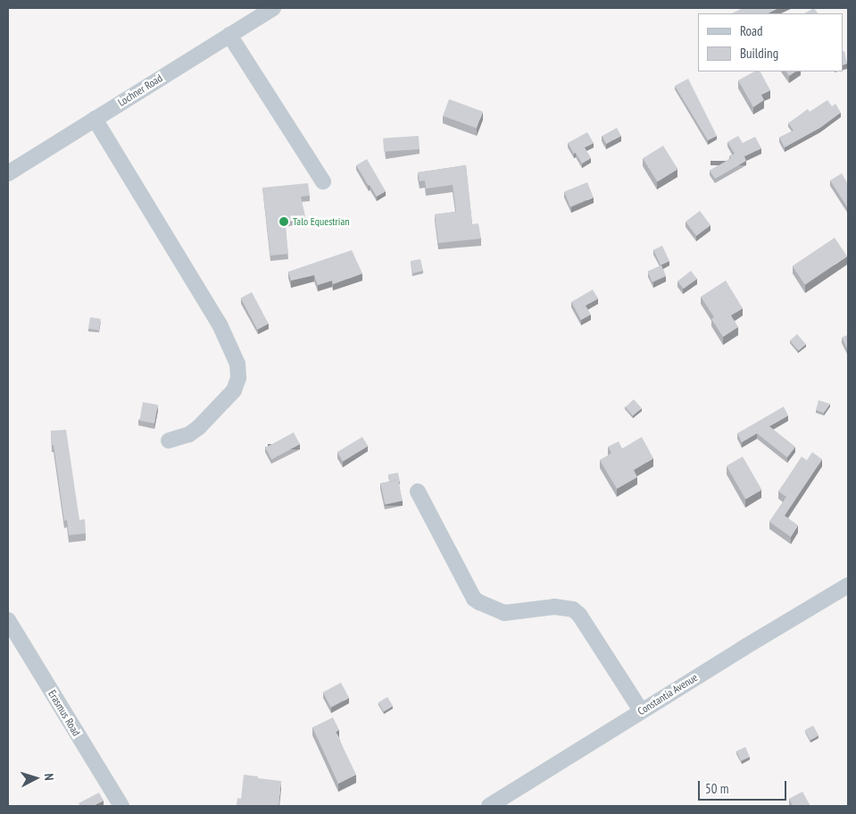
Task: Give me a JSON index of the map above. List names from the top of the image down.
{
  "streets": {
    "street": ["Lochner Road", "Constantia Avenue", "Erasmus Road"]
  },
  "places": ["Talo Equestrian"],
  "legend": ["Road", "Building"],
  "scale_bar": "50 m",
  "north": "right"
}
